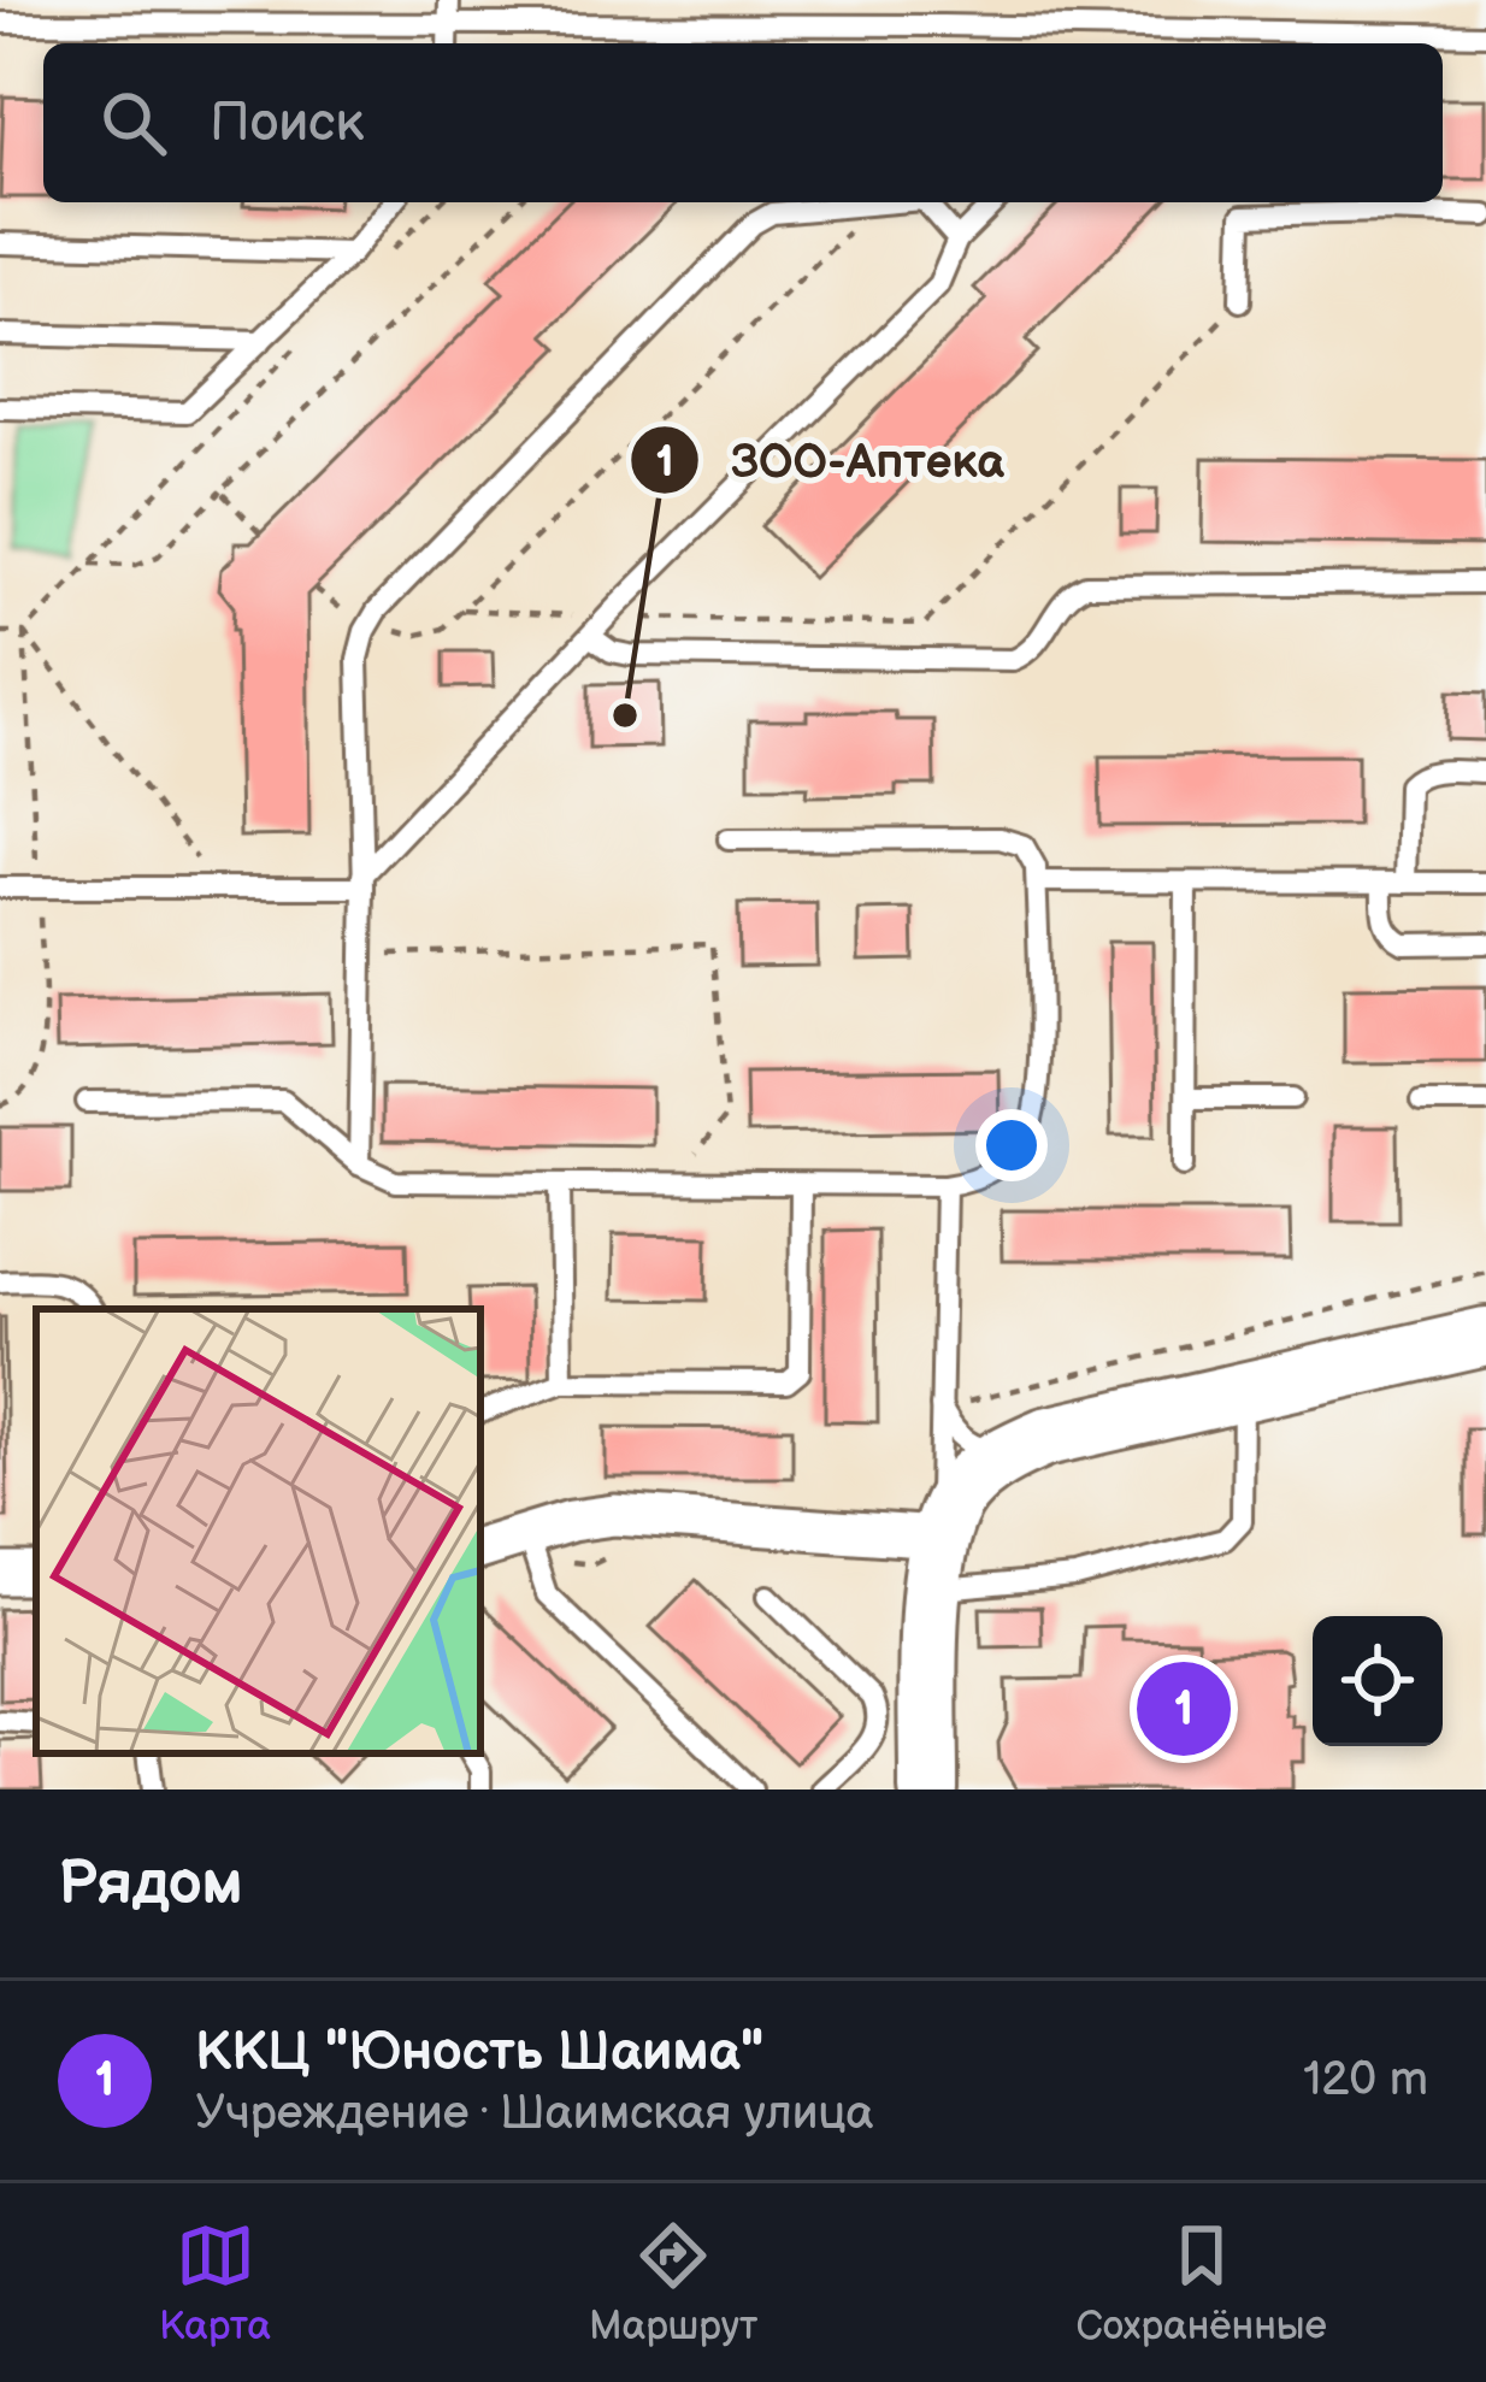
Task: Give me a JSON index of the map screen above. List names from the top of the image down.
{
  "places": ["ЗОО-Аптека"],
  "page": {
    "search": "Поиск",
    "pins": "1",
    "heading": "Рядом",
    "list": [
      {
        "mark": "1",
        "name": "ККЦ \"Юность Шаима\"",
        "note": "Учреждение · Шаимская улица",
        "value": "120 m"
      }
    ],
    "nav": ["Карта", "Маршрут", "Сохранённые"]
  }
}
